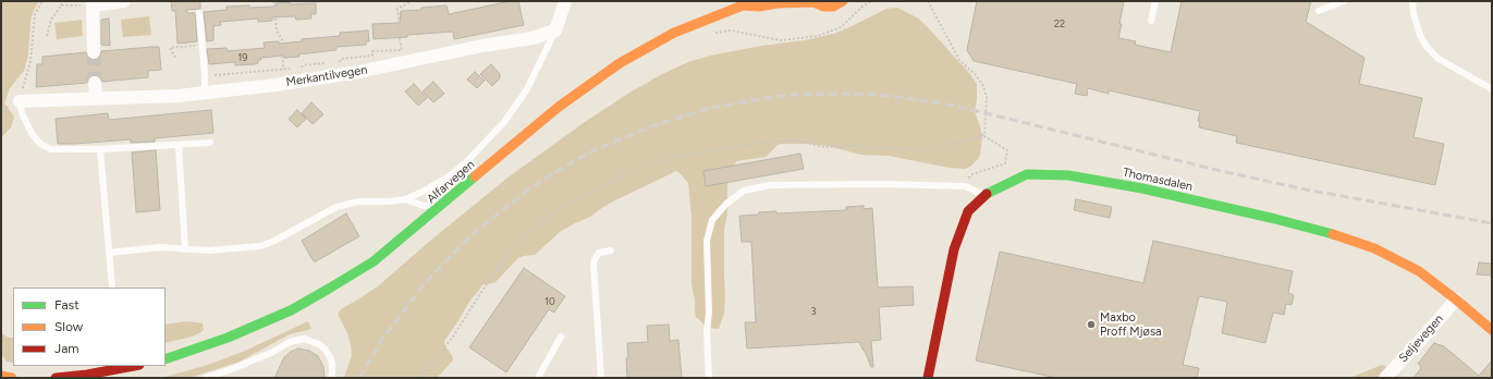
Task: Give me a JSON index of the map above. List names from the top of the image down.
{
  "streets": {
    "main road": ["Thomasdalen", "Alfarvegen"],
    "street": ["Merkantilvegen", "Seljevegen"]
  },
  "crossings": [
    ["Thomasdalen", "Seljevegen"]
  ],
  "places": ["Maxbo Proff Mjøsa"],
  "house_numbers": [
    "22",
    "19",
    "10",
    "3"
  ],
  "legend": ["Fast", "Slow", "Jam"]
}
